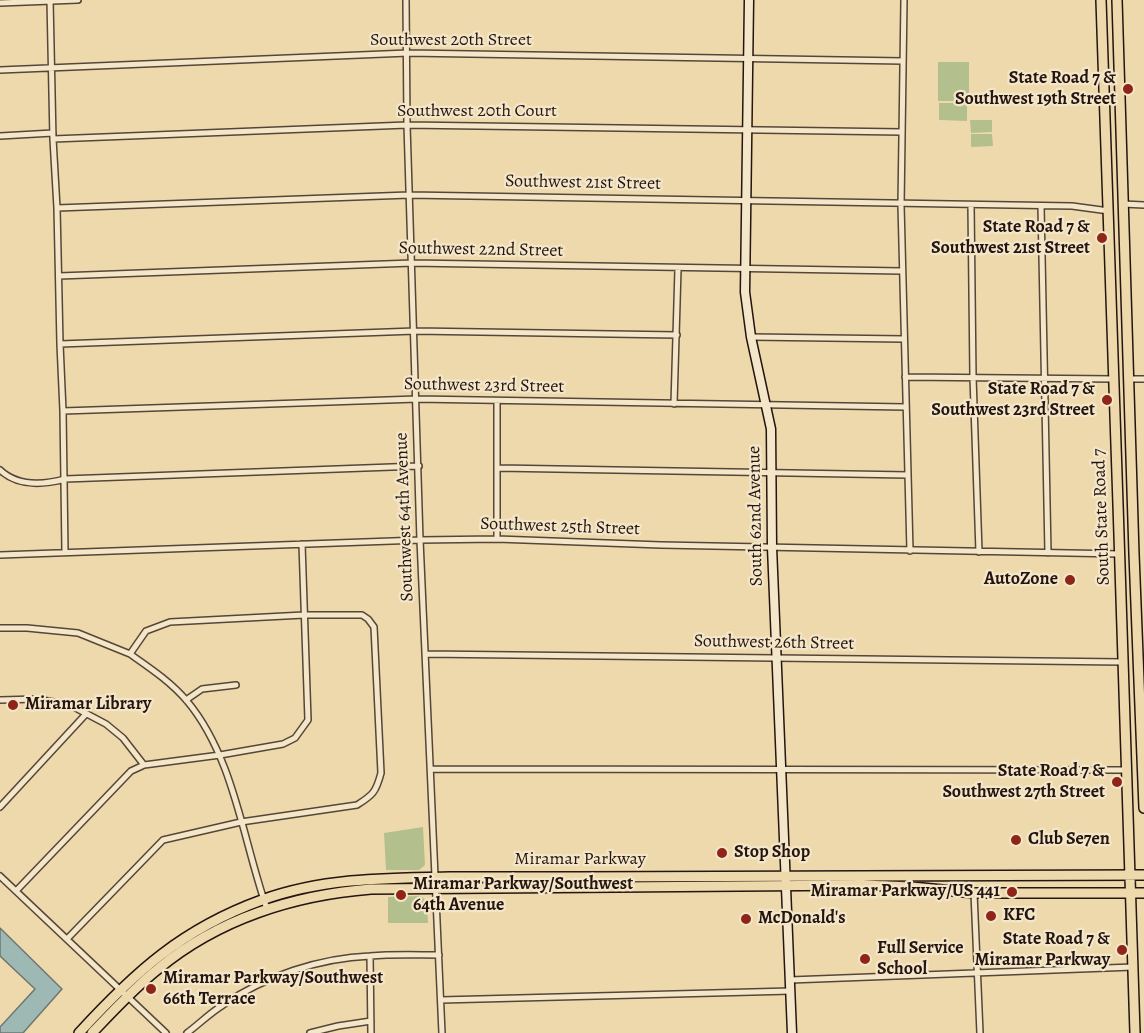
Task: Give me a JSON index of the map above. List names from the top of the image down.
{
  "streets": {
    "main road": ["South State Road 7", "Miramar Parkway"],
    "street": [
      "Southwest 20th Street",
      "Southwest 20th Court",
      "Southwest 21st Street",
      "Southwest 22nd Street",
      "Southwest 23rd Street",
      "South 62nd Avenue",
      "Southwest 64th Avenue",
      "Southwest 25th Street",
      "Southwest 26th Street"
    ]
  },
  "crossings": [
    ["Southwest 20th Street", "South 62nd Avenue"],
    ["Southwest 20th Street", "Southwest 64th Avenue"],
    ["Southwest 20th Court", "South 62nd Avenue"],
    ["Southwest 20th Court", "Southwest 64th Avenue"],
    ["Southwest 21st Street", "South 62nd Avenue"],
    ["Southwest 21st Street", "Southwest 64th Avenue"],
    ["Southwest 21st Street", "South State Road 7"],
    ["Southwest 22nd Street", "South 62nd Avenue"],
    ["Southwest 22nd Street", "Southwest 64th Avenue"],
    ["Southwest 23rd Street", "South 62nd Avenue"],
    ["Southwest 23rd Street", "Southwest 64th Avenue"],
    ["South 62nd Avenue", "Southwest 25th Street"],
    ["South 62nd Avenue", "Southwest 26th Street"],
    ["South 62nd Avenue", "Miramar Parkway"],
    ["Southwest 64th Avenue", "Southwest 25th Street"],
    ["Southwest 64th Avenue", "Southwest 26th Street"],
    ["Southwest 64th Avenue", "Miramar Parkway"],
    ["South State Road 7", "Southwest 25th Street"],
    ["South State Road 7", "Southwest 26th Street"],
    ["South State Road 7", "Miramar Parkway"]
  ],
  "places": [
    "State Road 7 & Southwest 19th Street",
    "State Road 7 & Southwest 21st Street",
    "State Road 7 & Southwest 23rd Street",
    "AutoZone",
    "Miramar Library",
    "State Road 7 & Southwest 27th Street",
    "Club Se7en",
    "Stop Shop",
    "Miramar Parkway/US 441",
    "Miramar Parkway/Southwest 64th Avenue",
    "KFC",
    "McDonald's",
    "State Road 7 & Miramar Parkway",
    "Full Service School",
    "Miramar Parkway/Southwest 66th Terrace"
  ]
}
